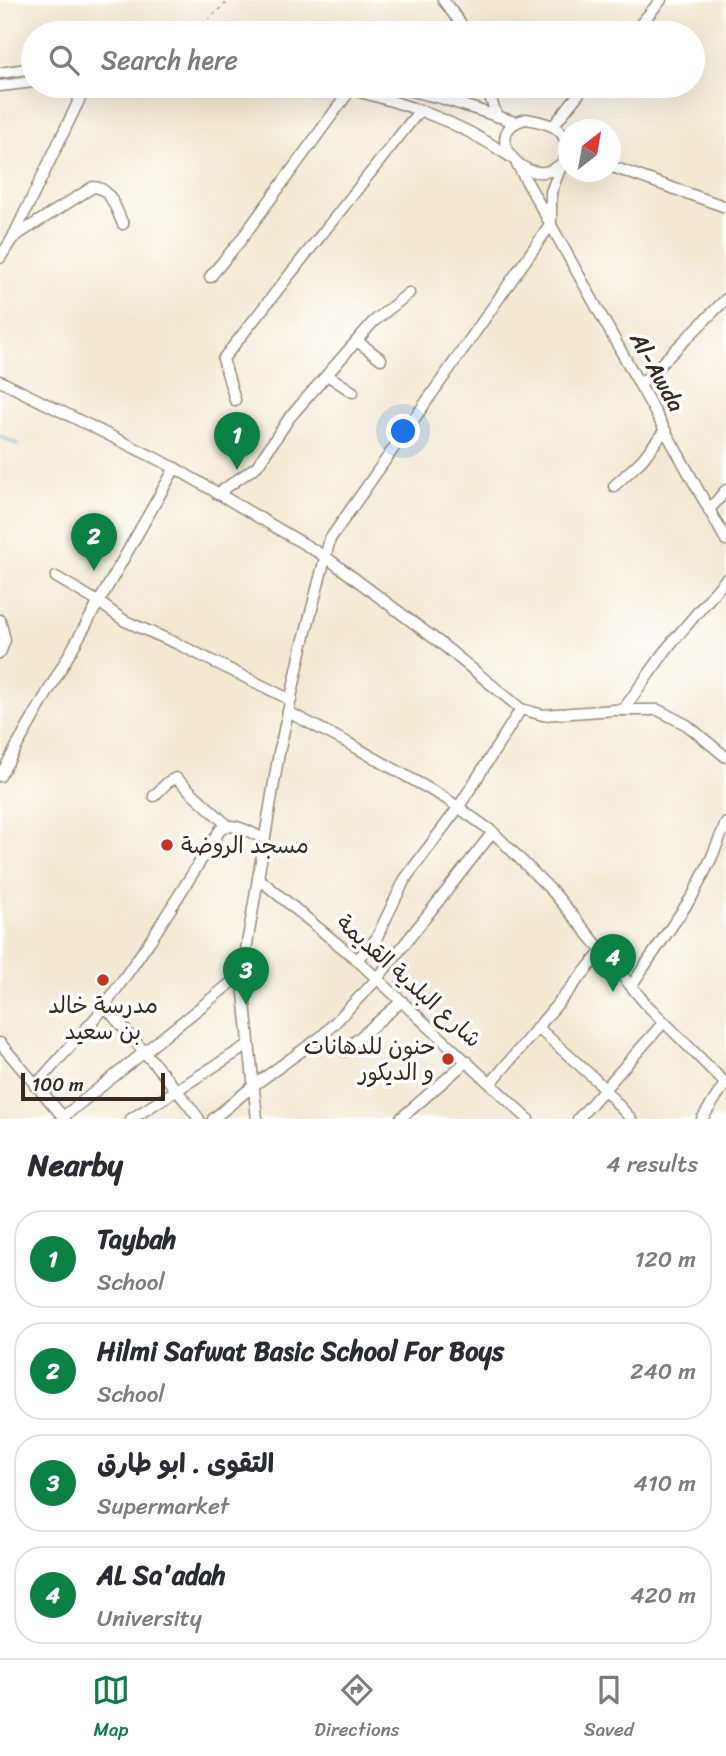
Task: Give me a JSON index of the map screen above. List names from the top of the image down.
{
  "streets": {
    "street": ["Al-Awda", "شارع البلدية القديمة"]
  },
  "places": ["مسجد الروضة", "مدرسة خالد بن سعيد", "حنون للدهانات و الديكور"],
  "scale_bar": "100 m",
  "north": "top right",
  "page": {
    "search": "Search here",
    "pins": [
      "1",
      "2",
      "4",
      "3"
    ],
    "scale": "100 m",
    "heading": ["Nearby", "4 results"],
    "list": [
      {
        "mark": "1",
        "name": "Taybah",
        "note": "School",
        "value": "120 m"
      },
      {
        "mark": "2",
        "name": "Hilmi Safwat Basic School For Boys",
        "note": "School",
        "value": "240 m"
      },
      {
        "mark": "3",
        "name": "التقوى . ابو طارق",
        "note": "Supermarket",
        "value": "410 m"
      },
      {
        "mark": "4",
        "name": "AL Sa'adah",
        "note": "University",
        "value": "420 m"
      }
    ],
    "nav": ["Map", "Directions", "Saved"]
  }
}
